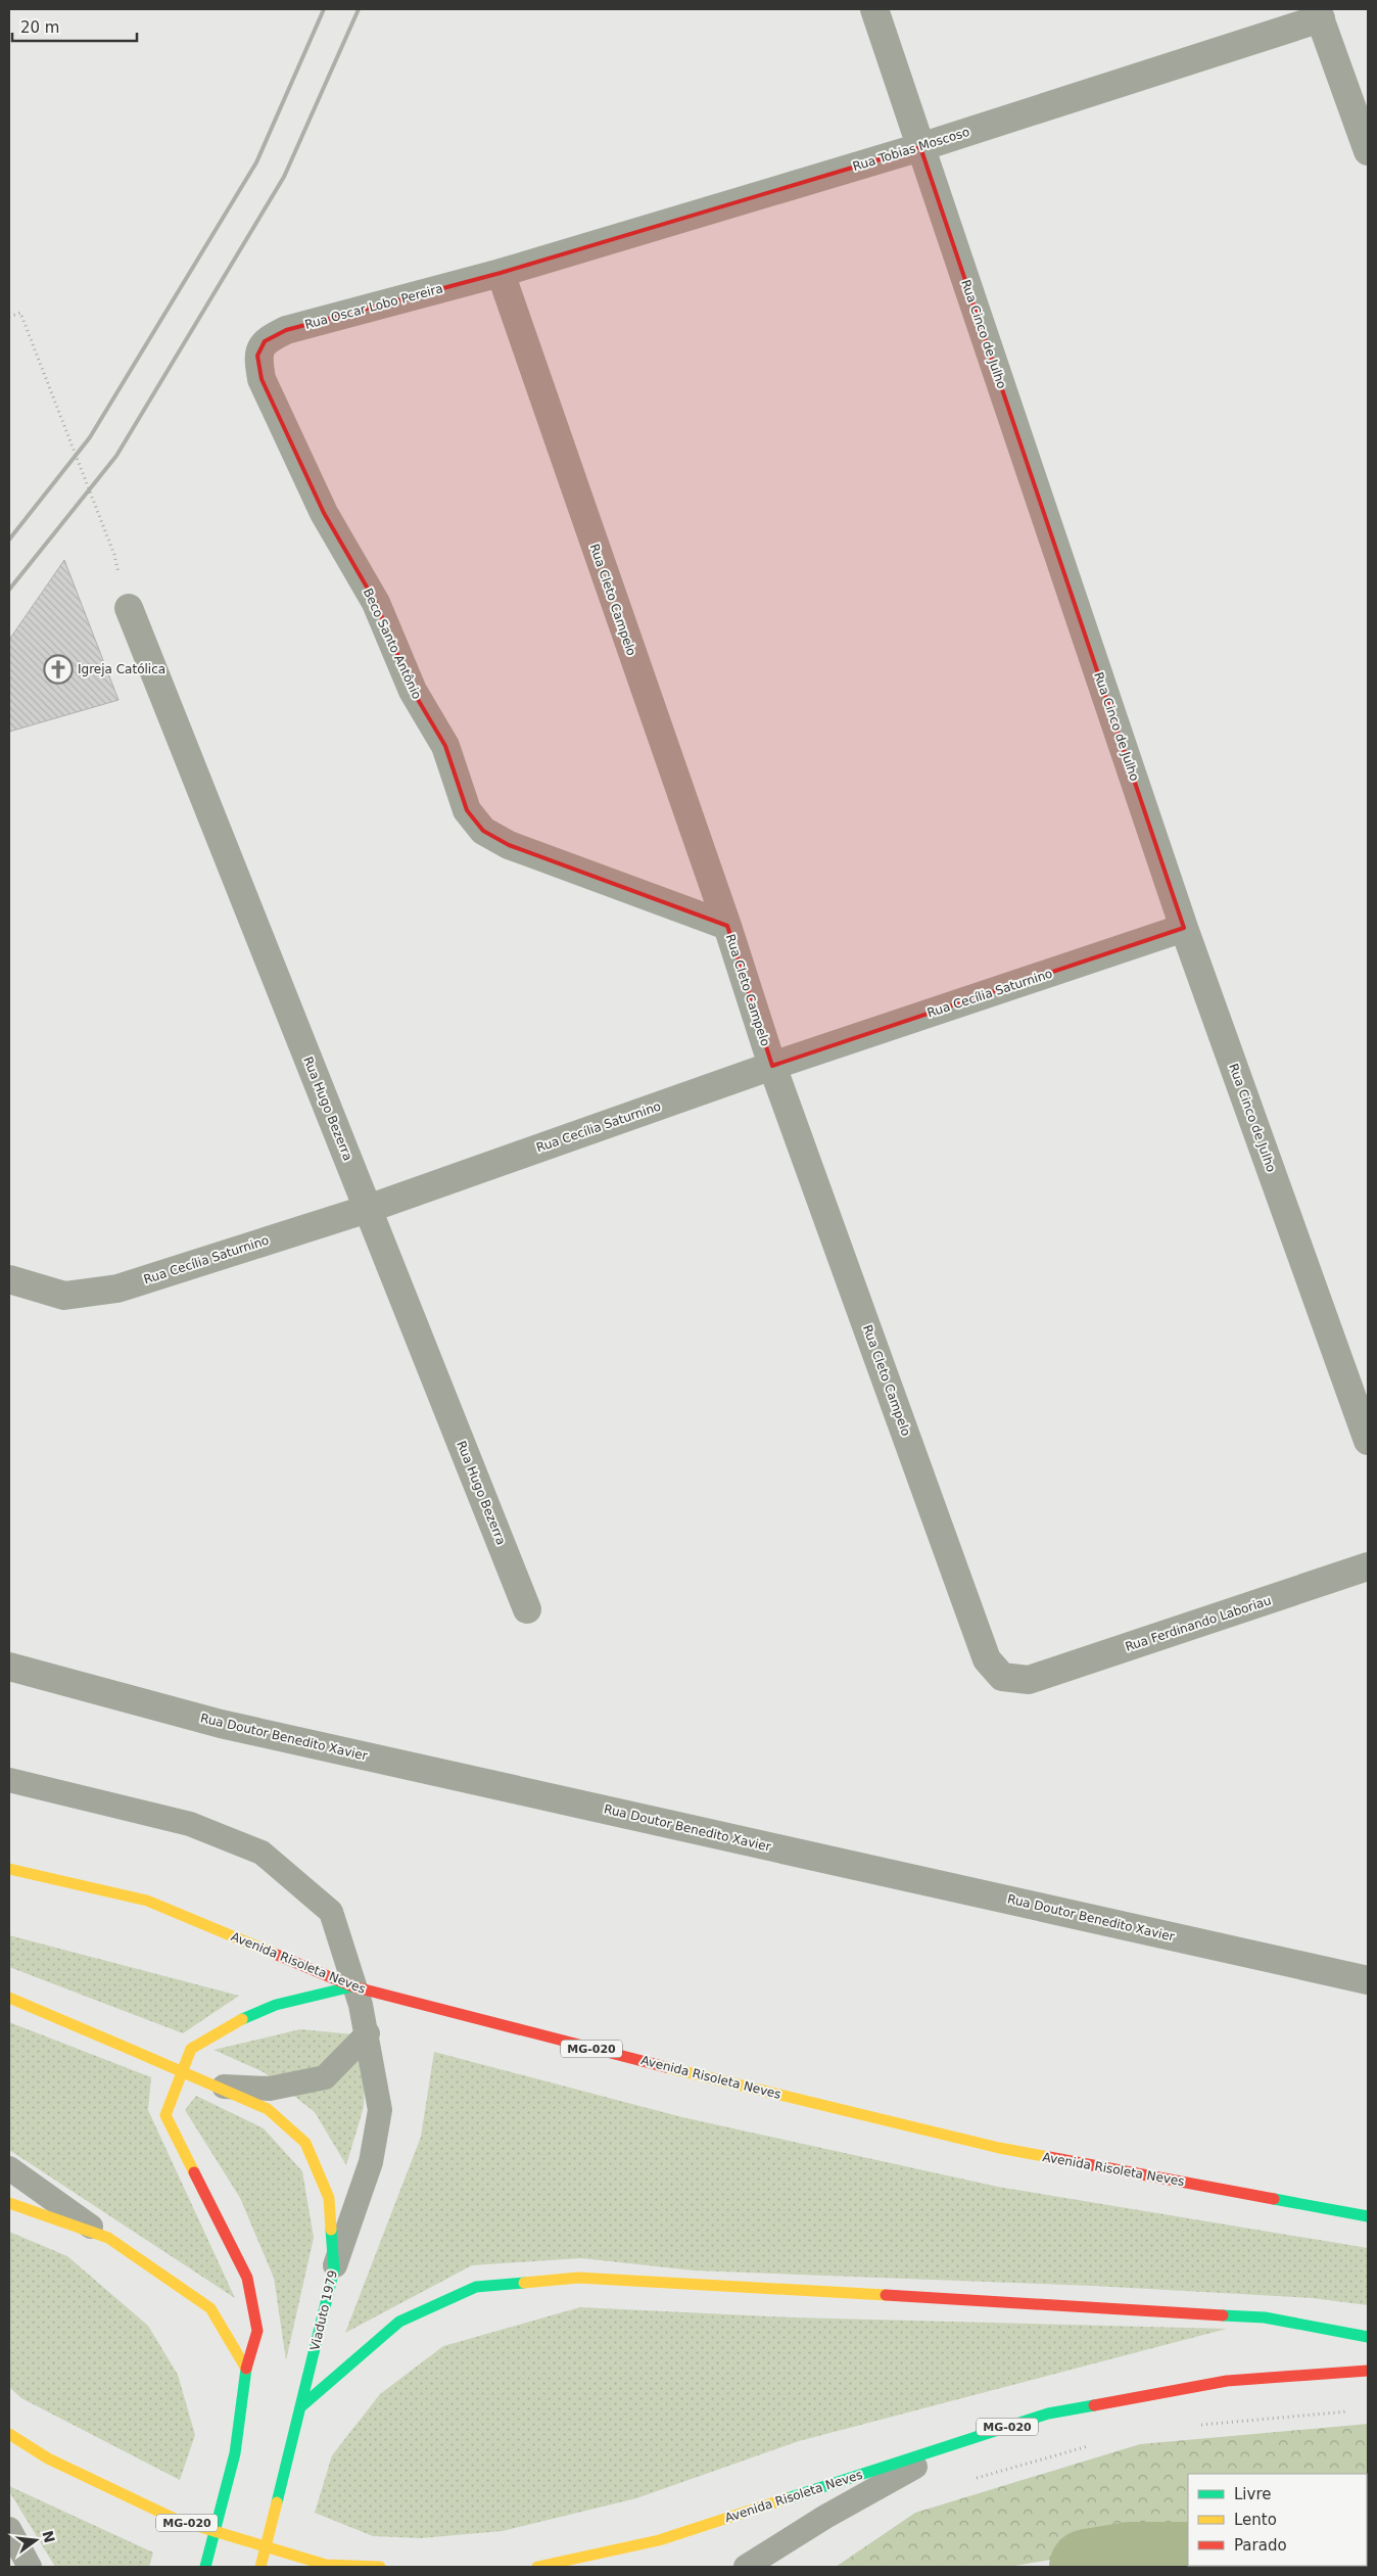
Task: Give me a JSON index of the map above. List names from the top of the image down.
{
  "streets": {
    "main road": ["Avenida Risoleta Neves", "MG-020", "Viaduto 1979"],
    "street": [
      "Rua Tobias Moscoso",
      "Rua Oscar Lobo Pereira",
      "Rua Cinco de Julho",
      "Rua Cleto Campelo",
      "Beco Santo Antônio",
      "Rua Cecília Saturnino",
      "Rua Hugo Bezerra",
      "Rua Ferdinando Laboriau",
      "Rua Doutor Benedito Xavier"
    ]
  },
  "crossings": [
    ["Rua Tobias Moscoso", "Rua Oscar Lobo Pereira"],
    ["Rua Tobias Moscoso", "Rua Cinco de Julho"],
    ["Rua Tobias Moscoso", "Rua Cleto Campelo"],
    ["Rua Oscar Lobo Pereira", "Rua Cleto Campelo"],
    ["Rua Oscar Lobo Pereira", "Beco Santo Antônio"],
    ["Rua Cinco de Julho", "Rua Cecília Saturnino"],
    ["Rua Cleto Campelo", "Beco Santo Antônio"],
    ["Rua Cleto Campelo", "Rua Cecília Saturnino"],
    ["Rua Cleto Campelo", "Rua Ferdinando Laboriau"],
    ["Rua Cecília Saturnino", "Rua Hugo Bezerra"]
  ],
  "places": {
    "church": ["Igreja Católica"]
  },
  "legend": ["Livre", "Lento", "Parado"],
  "scale_bar": "20 m",
  "north": "right"
}
